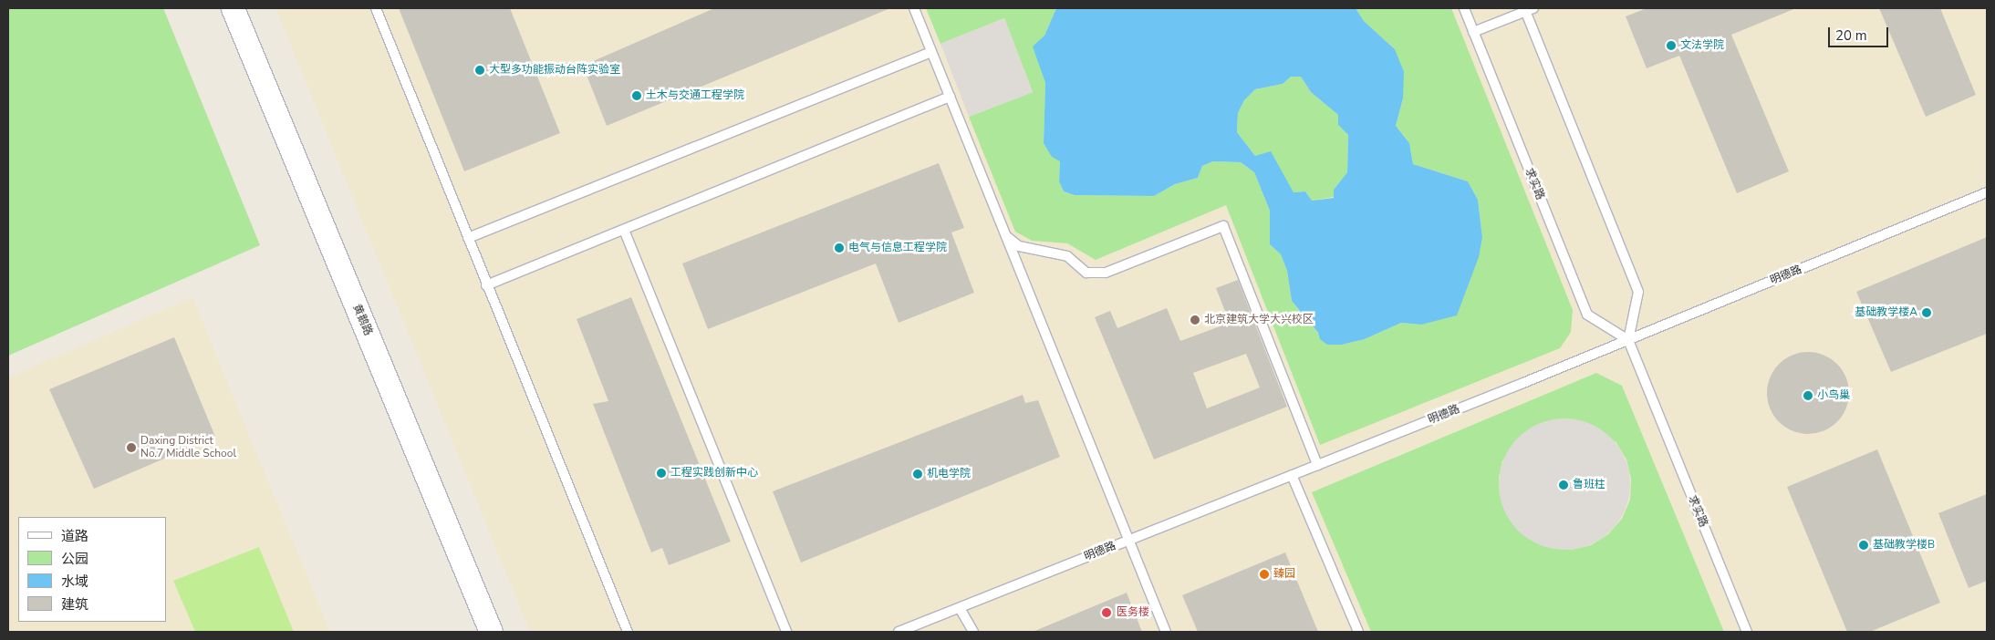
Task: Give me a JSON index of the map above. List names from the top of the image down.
{
  "streets": {
    "street": ["黄鹅路"],
    "lane": ["求实路", "明德路"]
  },
  "crossings": [
    ["求实路", "明德路"]
  ],
  "places": [
    "文法学院",
    "大型多功能振动台阵实验室",
    "土木与交通工程学院",
    "电气与信息工程学院",
    "基础教学楼A",
    "北京建筑大学大兴校区",
    "小鸟巢",
    "Daxing District No.7 Middle School",
    "工程实践创新中心",
    "机电学院",
    "鲁班柱",
    "基础教学楼B",
    "臻园",
    "医务楼"
  ],
  "legend": [
    "道路",
    "公园",
    "水域",
    "建筑"
  ],
  "scale_bar": "20 m"
}
